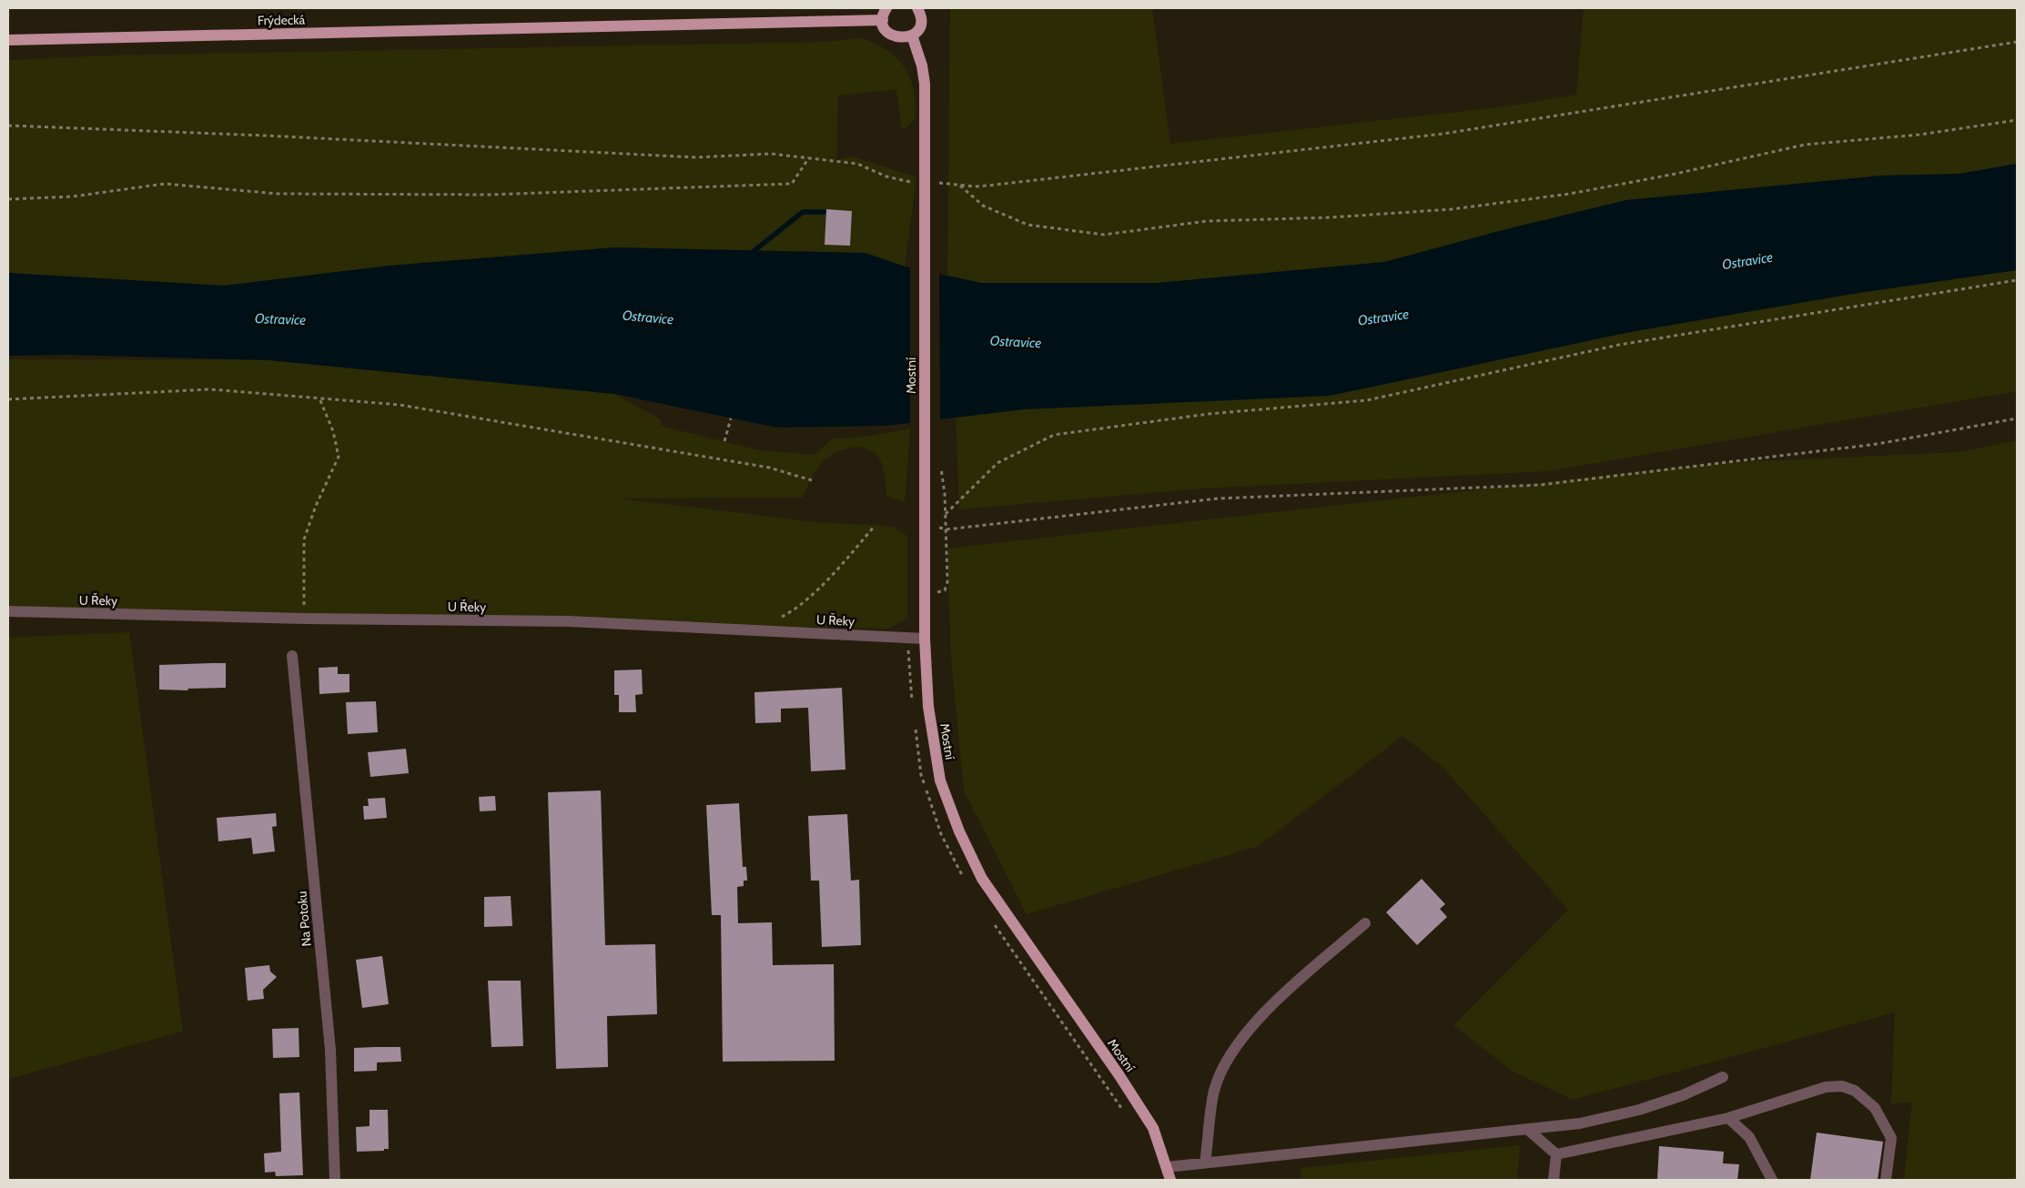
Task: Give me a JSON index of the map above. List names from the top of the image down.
{
  "streets": {
    "main road": ["Frýdecká", "Mostní"],
    "street": ["U Řeky", "Na Potoku"]
  },
  "crossings": [
    ["Mostní", "U Řeky"]
  ],
  "water": ["Ostravice"]
}
